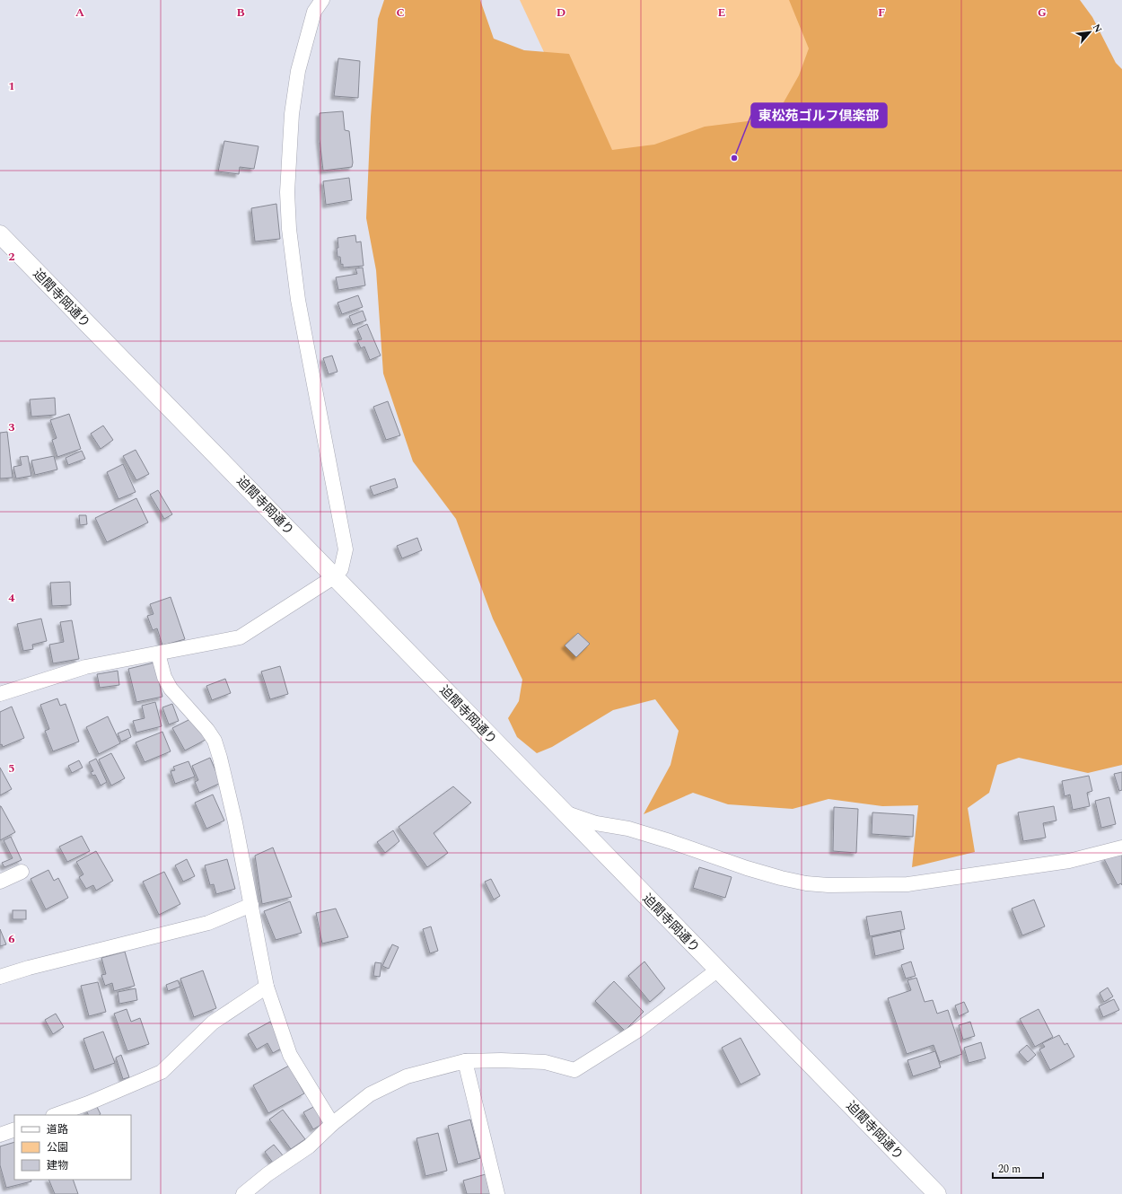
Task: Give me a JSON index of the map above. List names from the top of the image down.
{
  "streets": {
    "street": ["迫間寺岡通り"]
  },
  "places": ["東松苑ゴルフ倶楽部"],
  "legend": ["道路", "公園", "建物"],
  "scale_bar": "20 m",
  "north": "top right",
  "grid": {
    "columns": [
      "A",
      "B",
      "C",
      "D",
      "E",
      "F",
      "G"
    ],
    "rows": [
      "1",
      "2",
      "3",
      "4",
      "5",
      "6"
    ]
  }
}
